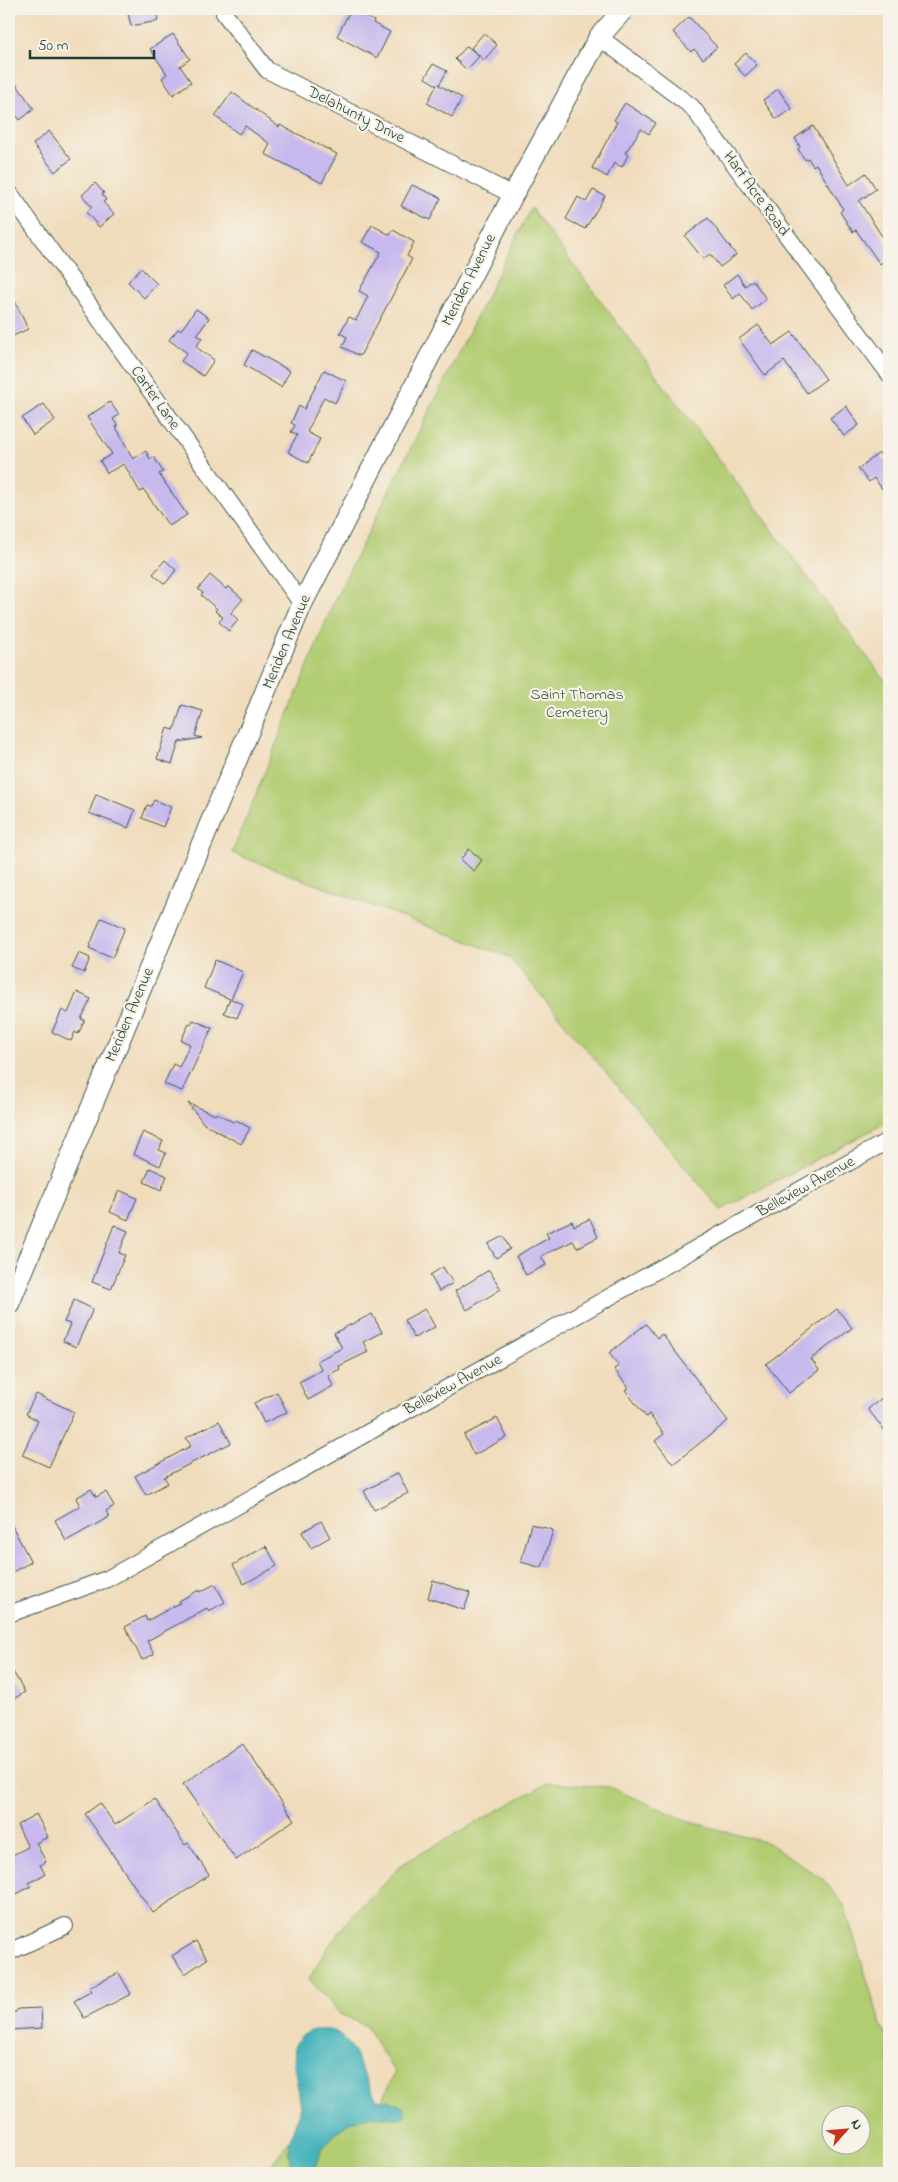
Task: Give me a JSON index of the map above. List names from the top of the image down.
{
  "streets": {
    "main road": ["Meriden Avenue"],
    "street": [
      "Delahunty Drive",
      "Hart Acre Road",
      "Carter Lane",
      "Belleview Avenue"
    ]
  },
  "crossings": [
    ["Delahunty Drive", "Meriden Avenue"],
    ["Hart Acre Road", "Meriden Avenue"],
    ["Meriden Avenue", "Carter Lane"]
  ],
  "parks": ["Saint Thomas Cemetery"],
  "scale_bar": "50 m",
  "north": "top right"
}
